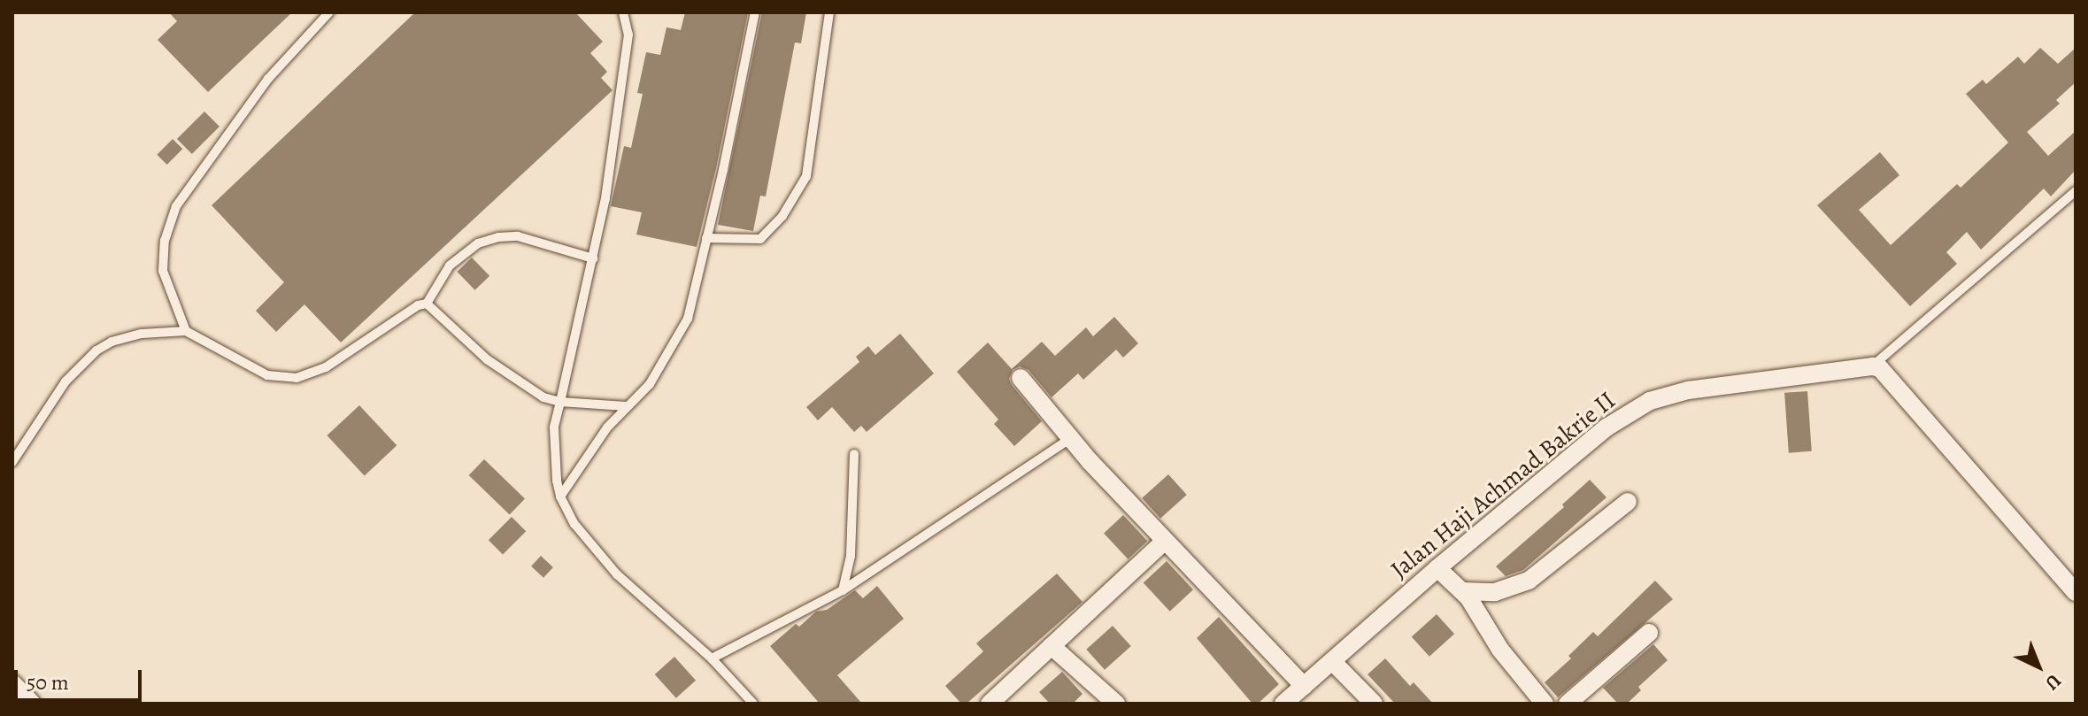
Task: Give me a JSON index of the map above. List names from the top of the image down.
{
  "streets": {
    "street": ["Jalan Haji Achmad Bakrie II"]
  },
  "scale_bar": "50 m",
  "north": "bottom right"
}
